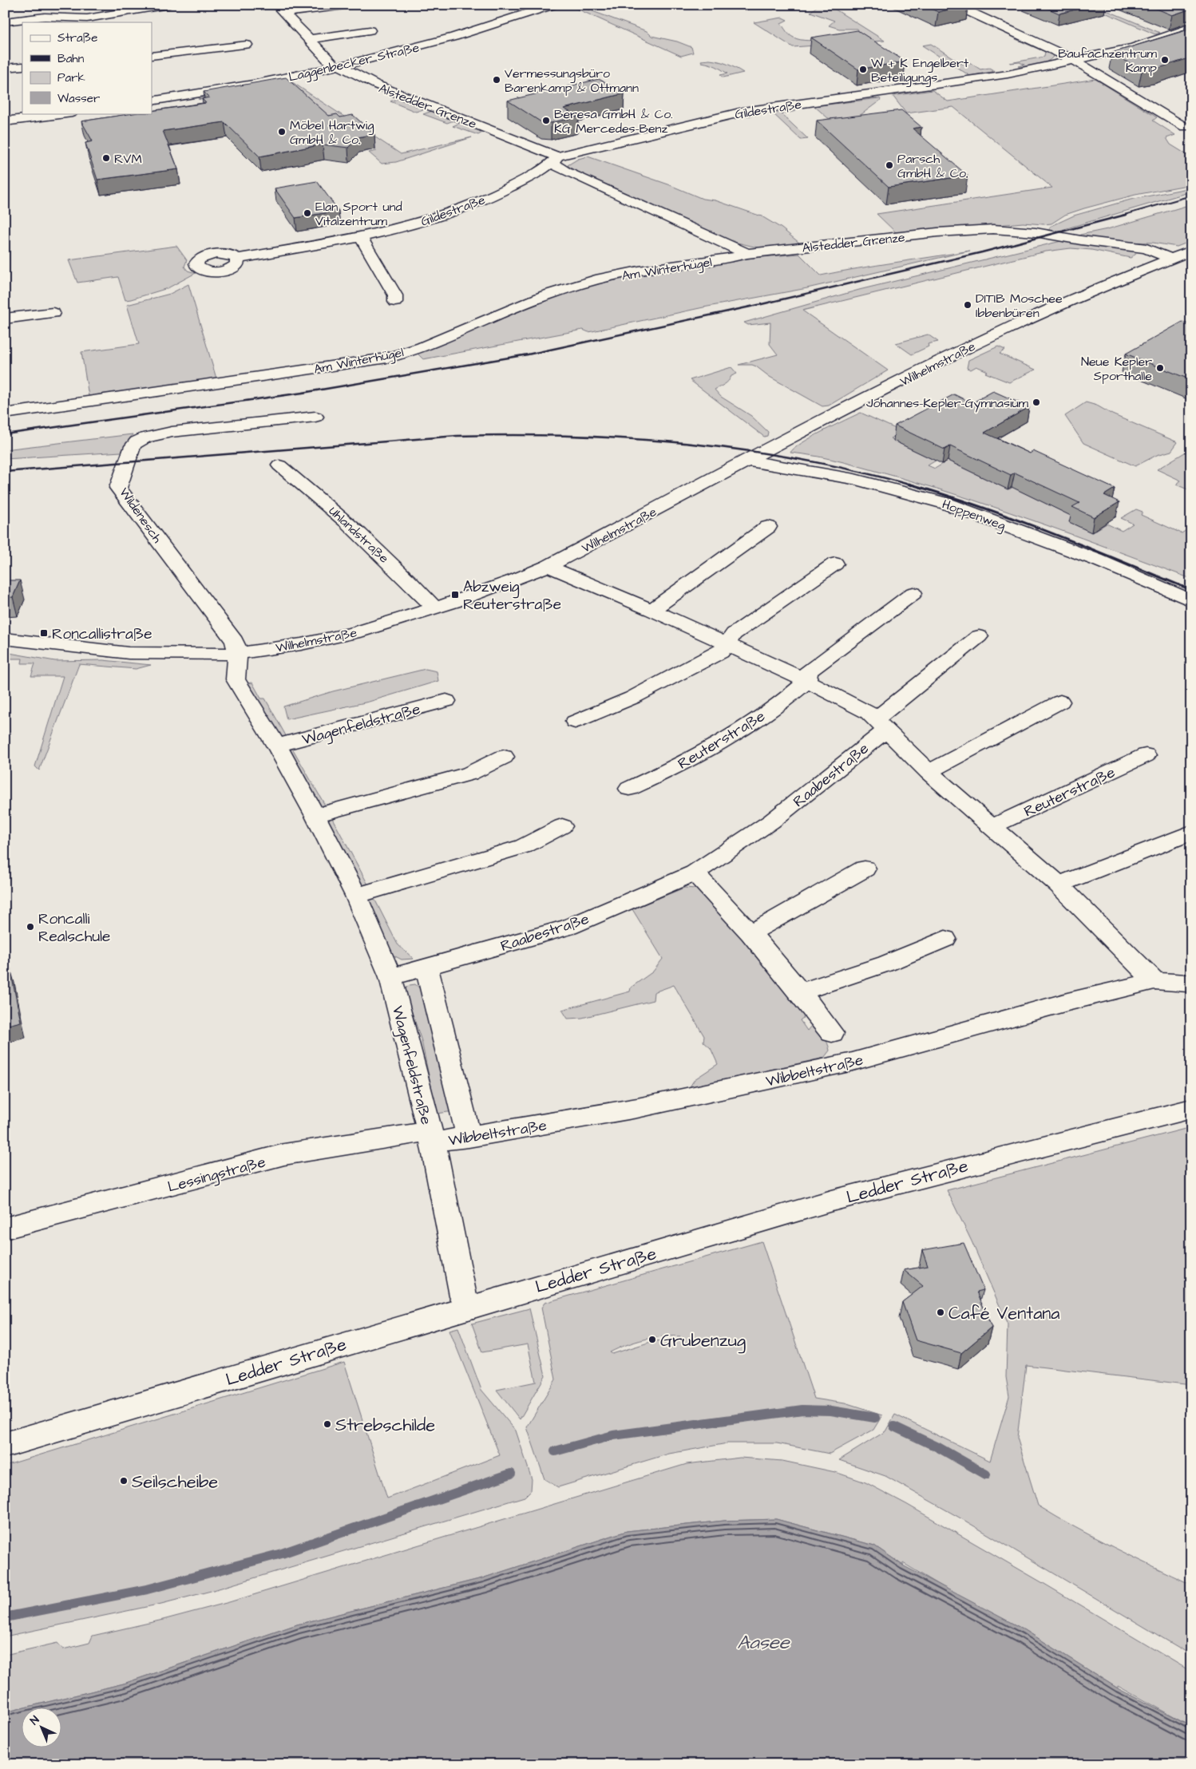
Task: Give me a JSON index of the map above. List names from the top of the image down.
{
  "streets": {
    "street": [
      "Laggenbecker Straße",
      "Alstedder Grenze",
      "Gildestraße",
      "Am Winterhügel",
      "Wilhelmstraße",
      "Hoppenweg",
      "Wildenesch",
      "Uhlandstraße",
      "Wagenfeldstraße",
      "Reuterstraße",
      "Raabestraße",
      "Wibbeltstraße",
      "Lessingstraße",
      "Ledder Straße"
    ]
  },
  "crossings": [
    ["Laggenbecker Straße", "Alstedder Grenze"],
    ["Alstedder Grenze", "Gildestraße"],
    ["Alstedder Grenze", "Am Winterhügel"],
    ["Alstedder Grenze", "Wilhelmstraße"],
    ["Wilhelmstraße", "Hoppenweg"],
    ["Wilhelmstraße", "Wildenesch"],
    ["Wilhelmstraße", "Uhlandstraße"],
    ["Wilhelmstraße", "Wagenfeldstraße"],
    ["Wildenesch", "Wagenfeldstraße"],
    ["Wagenfeldstraße", "Raabestraße"],
    ["Wagenfeldstraße", "Wibbeltstraße"],
    ["Wagenfeldstraße", "Lessingstraße"],
    ["Wagenfeldstraße", "Ledder Straße"],
    ["Wibbeltstraße", "Lessingstraße"]
  ],
  "water": ["Aasee"],
  "places": {
    "other": [
      "Baufachzentrum Kamp",
      "W + K Engelbert Beteiligungs",
      "Vermessungsbüro Barenkamp & Ottmann",
      "Beresa GmbH & Co. KG Mercedes-Benz",
      "Möbel Hartwig GmbH & Co.",
      "RVM",
      "Parsch GmbH & Co.",
      "Elan Sport und Vitalzentrum",
      "DITIB Moschee Ibbenbüren",
      "Neue Kepler Sporthalle",
      "Johannes-Kepler-Gymnasium",
      "Roncalli Realschule",
      "Café Ventana",
      "Grubenzug",
      "Strebschilde",
      "Seilscheibe"
    ],
    "transit": ["Abzweig Reuterstraße", "Roncallistraße"]
  },
  "legend": [
    "Straße",
    "Bahn",
    "Park",
    "Wasser"
  ],
  "north": "top left"
}
